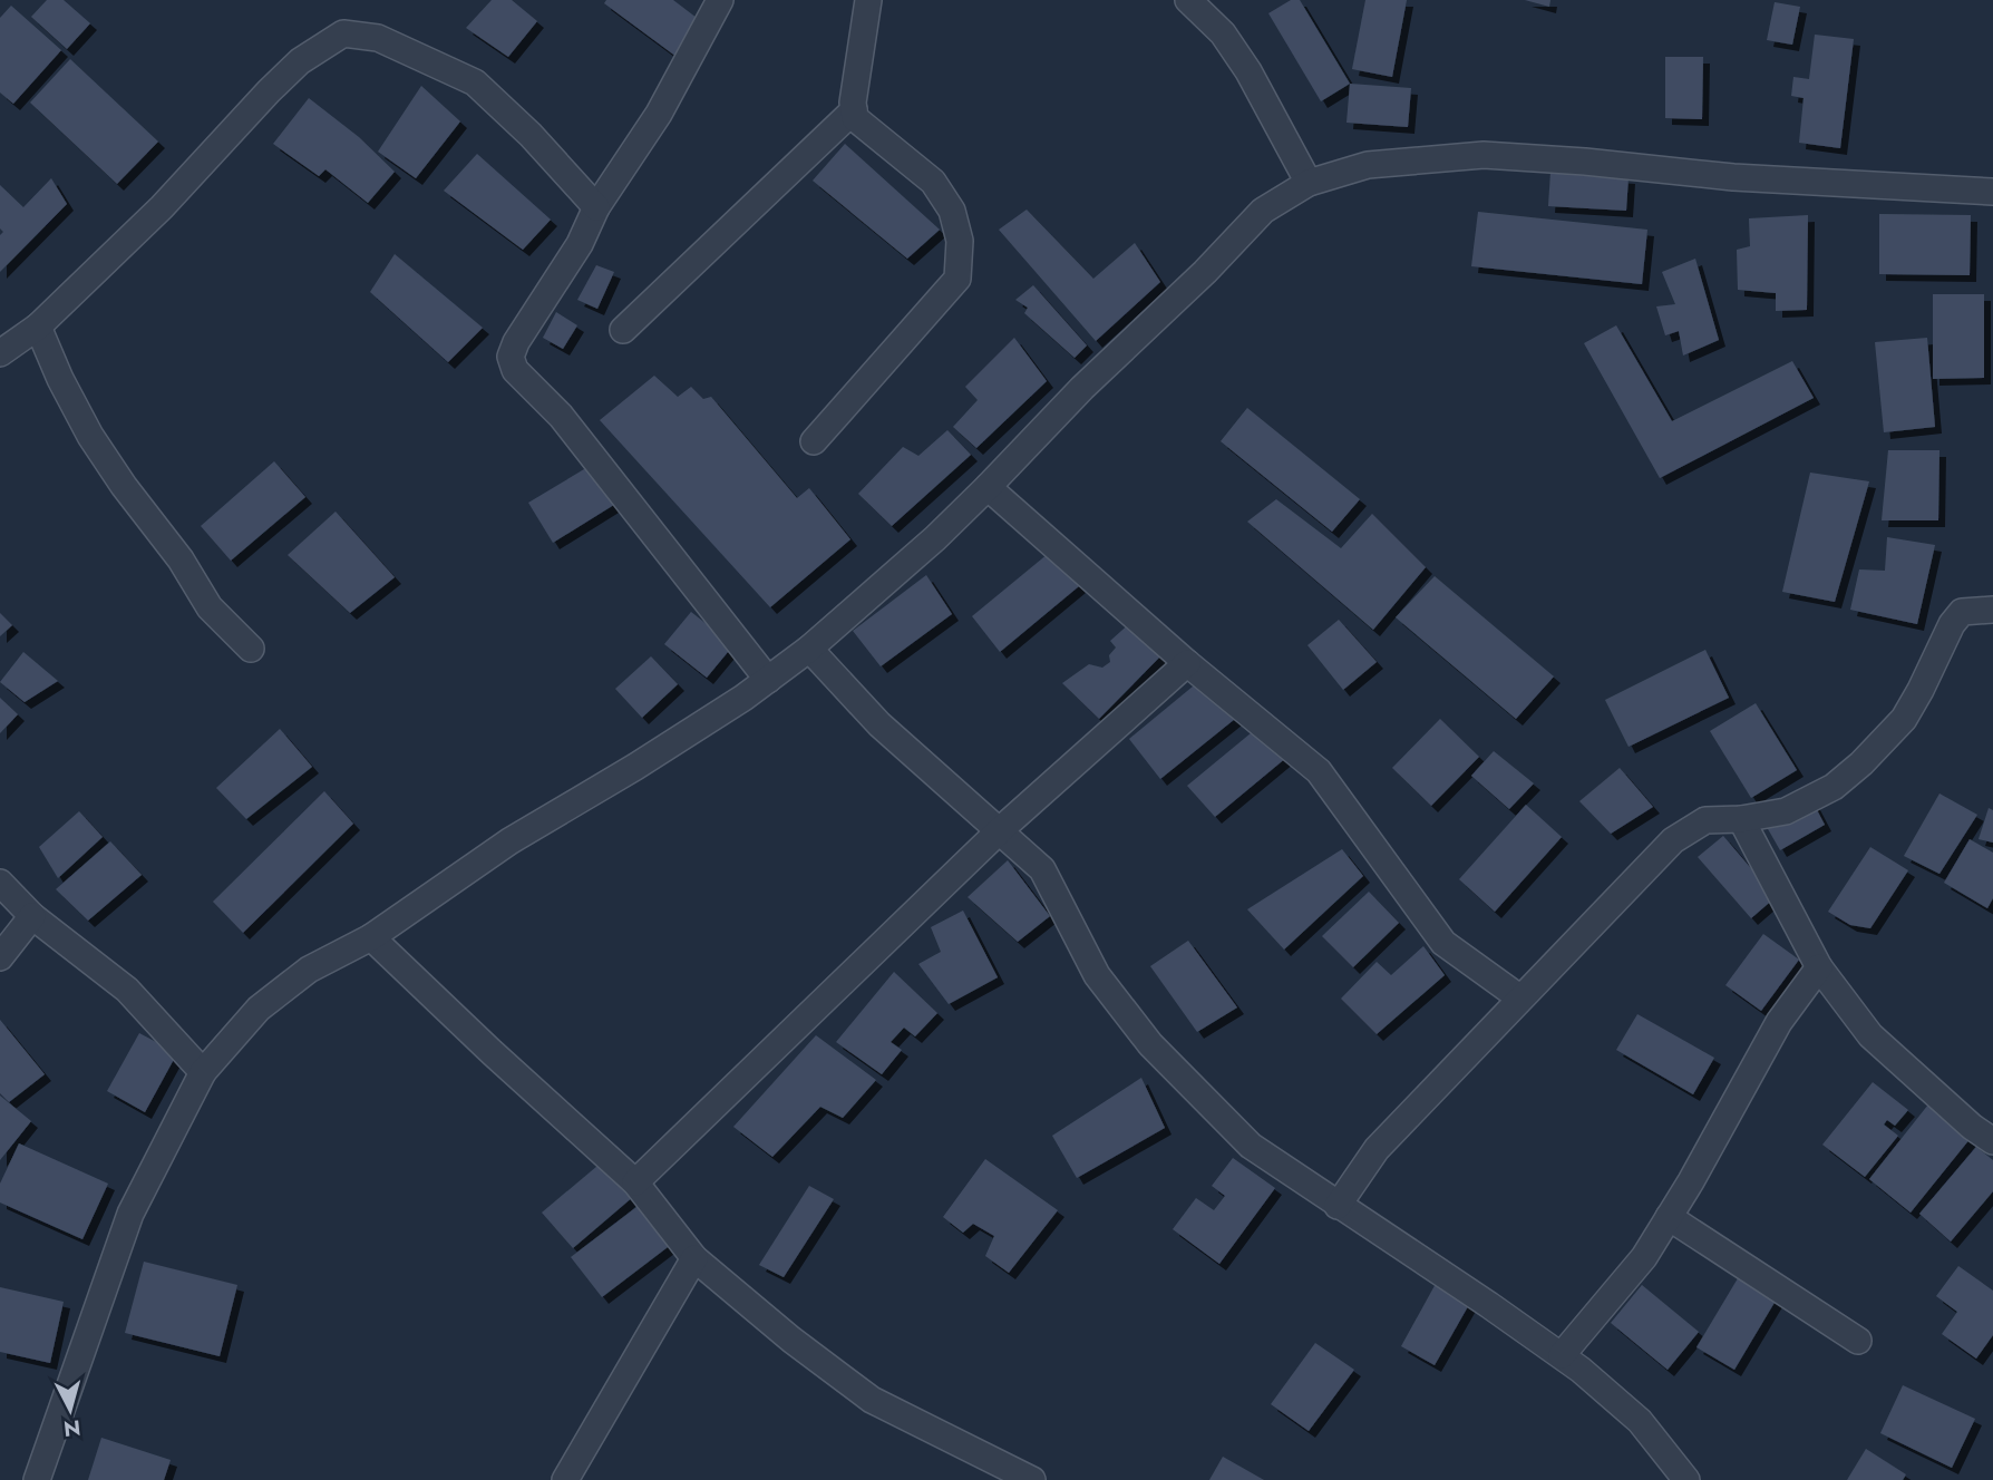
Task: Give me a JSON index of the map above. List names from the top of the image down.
{
  "north": "bottom"
}
